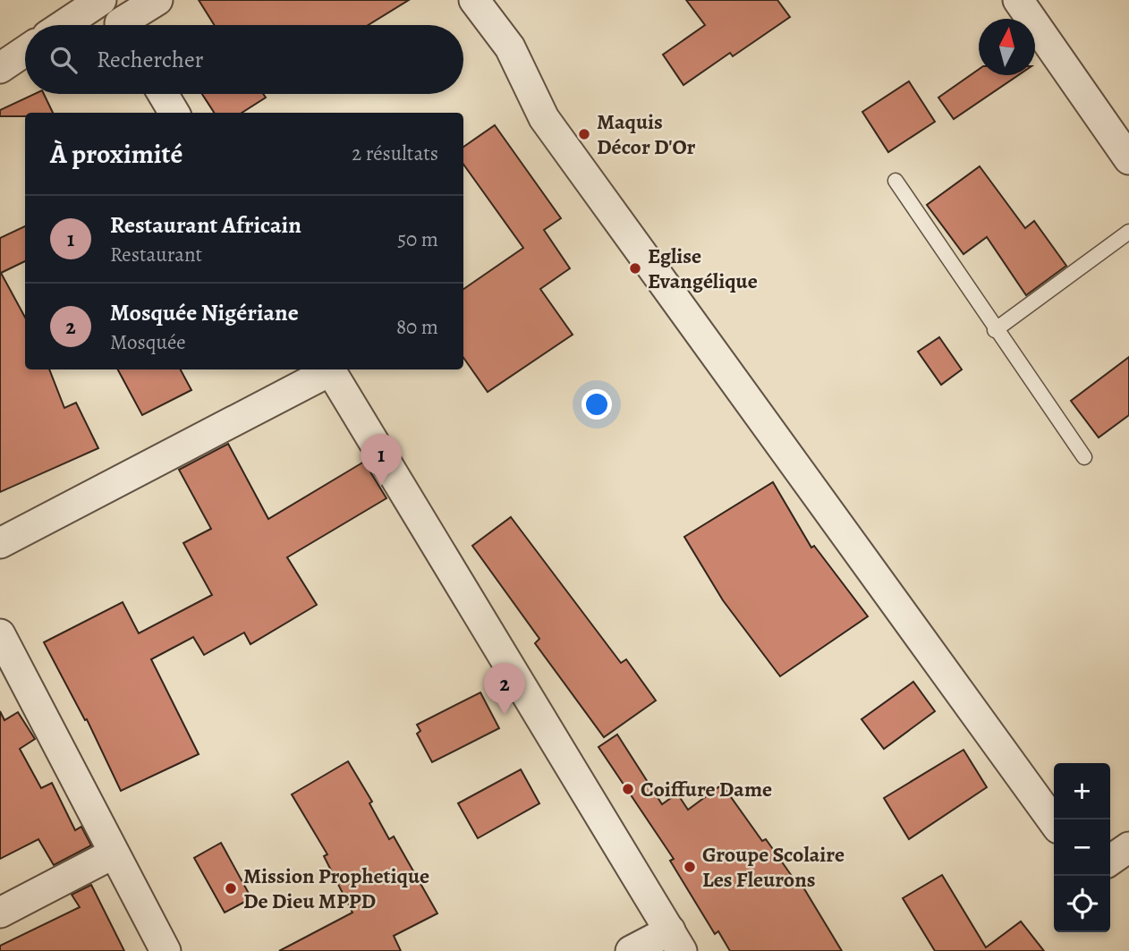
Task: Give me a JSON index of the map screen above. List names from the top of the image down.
{
  "places": [
    "Maquis Décor D'Or",
    "Eglise Evangélique",
    "Coiffure Dame",
    "Groupe Scolaire Les Fleurons",
    "Mission Prophetique De Dieu MPPD"
  ],
  "north": "top",
  "page": {
    "search": "Rechercher",
    "heading": ["À proximité", "2 résultats"],
    "list": [
      {
        "mark": "1",
        "name": "Restaurant Africain",
        "note": "Restaurant",
        "value": "50 m"
      },
      {
        "mark": "2",
        "name": "Mosquée Nigériane",
        "note": "Mosquée",
        "value": "80 m"
      }
    ],
    "pins": ["1", "2"],
    "map_buttons": ["+", "−"]
  }
}
